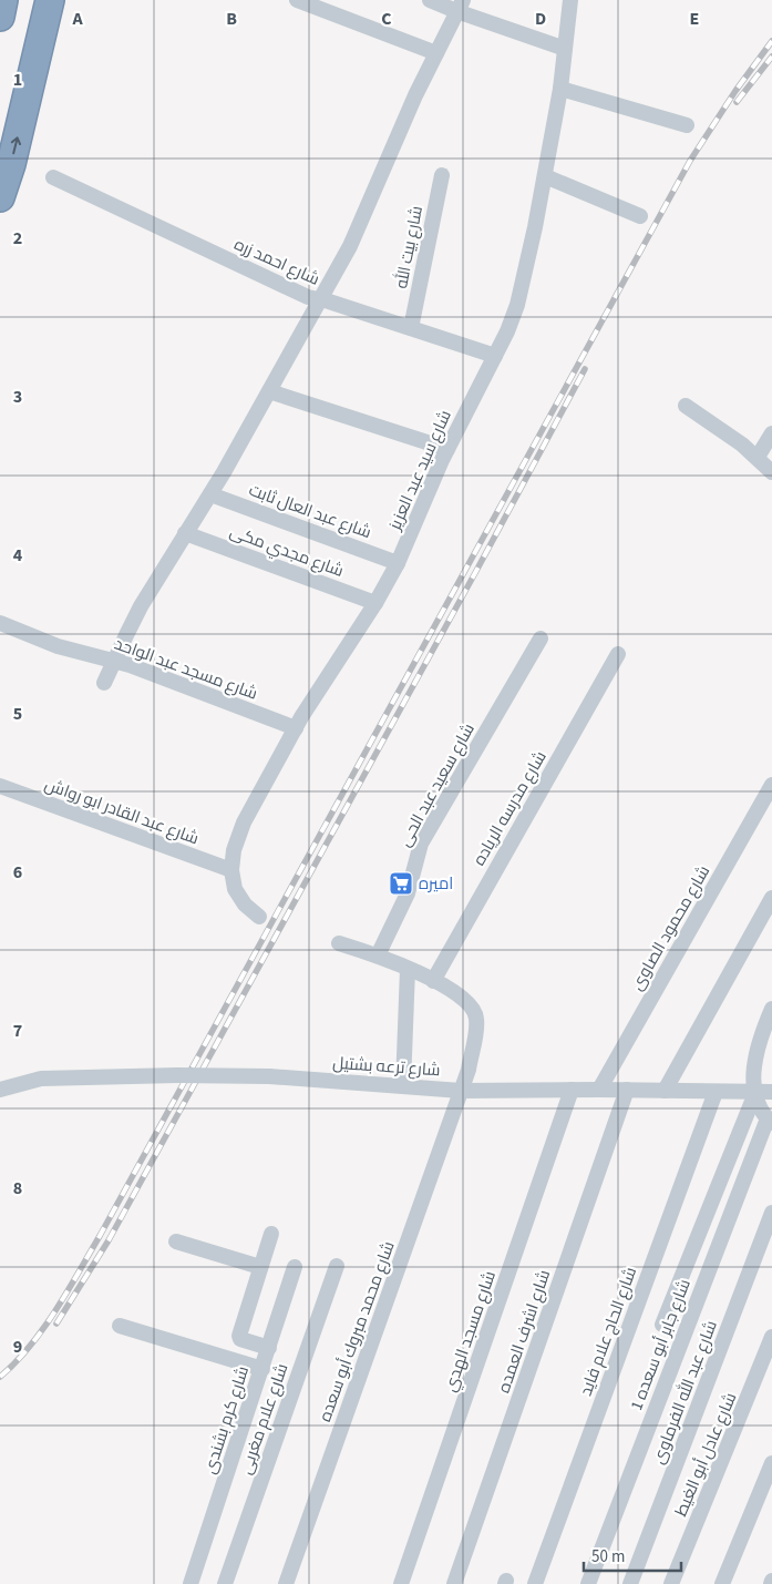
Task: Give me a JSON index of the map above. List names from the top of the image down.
{
  "streets": {
    "street": [
      "شارع بيت الله",
      "شارع احمد زره",
      "شارع سيد عبد العزيز",
      "شارع عبد العال ثابت",
      "شارع مجدي مكى",
      "شارع مسجد عبد الواحد",
      "شارع سعيد عبد الحى",
      "شارع مدرسه الرياده",
      "شارع عبد القادر ابو رواش",
      "شارع محمود الصاوى",
      "شارع ترعه بشتيل",
      "شارع محمد مبروك أبو سعده",
      "شارع مسجد الهدي",
      "شارع اشرف العمده",
      "شارع الحاج علام فايد",
      "شارع جابر أبو سعده 1",
      "شارع عبد الله الفرماوى",
      "شارع علام مغربى",
      "شارع كرم بشندى",
      "شارع عادل أبو الغيط"
    ]
  },
  "crossings": [
    ["شارع بيت الله", "شارع احمد زره"],
    ["شارع احمد زره", "شارع سيد عبد العزيز"],
    ["شارع سيد عبد العزيز", "شارع عبد العال ثابت"],
    ["شارع سيد عبد العزيز", "شارع مجدي مكى"],
    ["شارع سيد عبد العزيز", "شارع مسجد عبد الواحد"],
    ["شارع سيد عبد العزيز", "شارع عبد القادر ابو رواش"],
    ["شارع محمود الصاوى", "شارع ترعه بشتيل"],
    ["شارع ترعه بشتيل", "شارع محمد مبروك أبو سعده"],
    ["شارع ترعه بشتيل", "شارع مسجد الهدي"],
    ["شارع ترعه بشتيل", "شارع اشرف العمده"],
    ["شارع ترعه بشتيل", "شارع الحاج علام فايد"]
  ],
  "places": {
    "supermarket": ["اميره"]
  },
  "scale_bar": "50 m",
  "grid": {
    "columns": [
      "A",
      "B",
      "C",
      "D",
      "E"
    ],
    "rows": [
      "1",
      "2",
      "3",
      "4",
      "5",
      "6",
      "7",
      "8",
      "9"
    ]
  }
}
